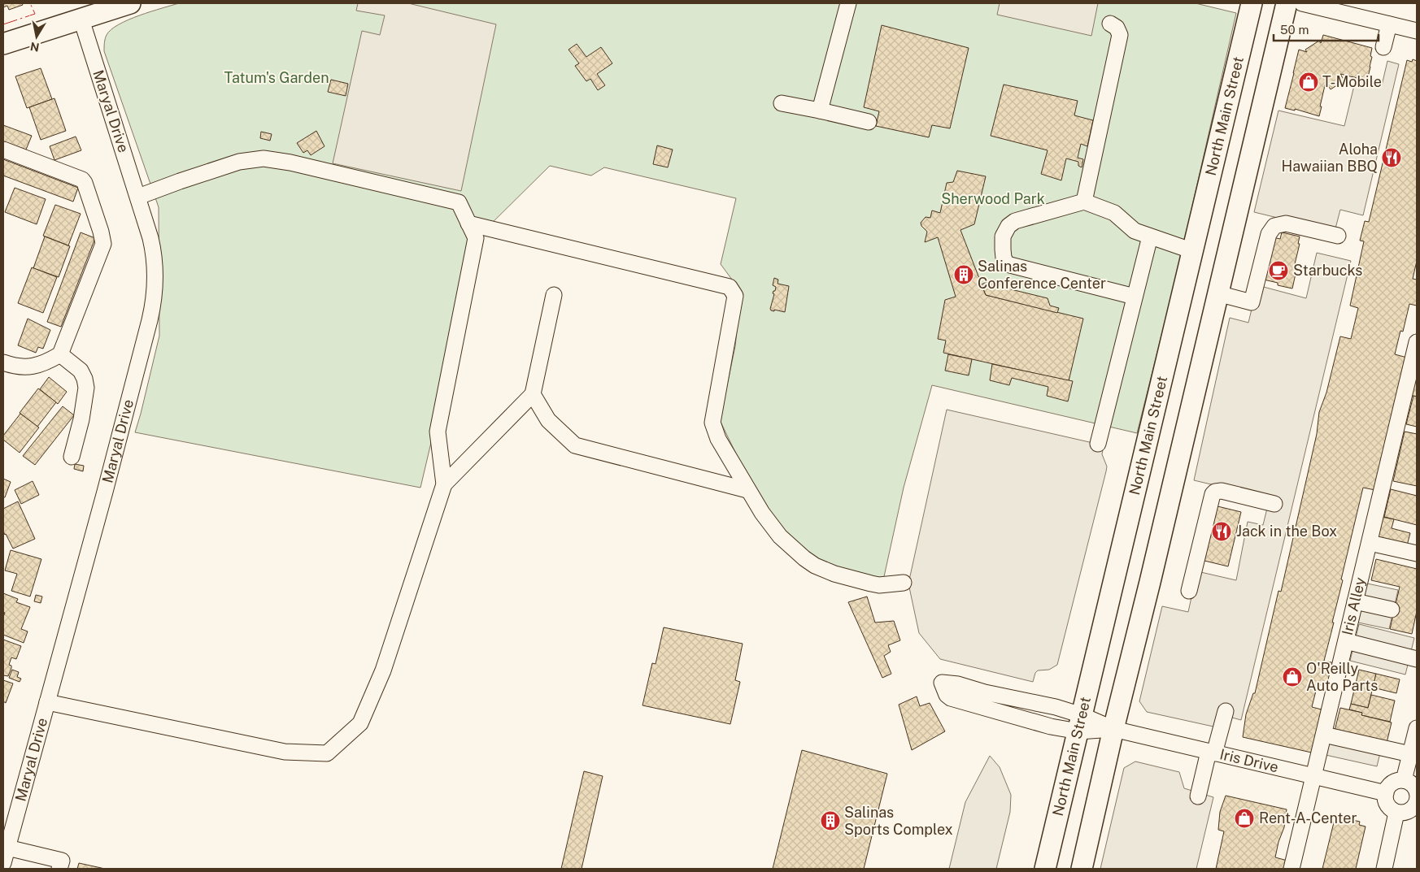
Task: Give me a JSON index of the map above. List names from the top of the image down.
{
  "streets": {
    "main road": ["North Main Street"],
    "street": ["Maryal Drive", "Iris Alley", "Iris Drive"]
  },
  "crossings": [
    ["North Main Street", "Iris Drive"],
    ["Iris Alley", "Iris Drive"]
  ],
  "parks": ["Tatum's Garden", "Sherwood Park"],
  "places": {
    "shop": ["T-Mobile", "O'Reilly Auto Parts", "Rent-A-Center"],
    "restaurant": ["Aloha Hawaiian BBQ", "Jack in the Box"],
    "cafe": ["Starbucks"],
    "building": ["Salinas Conference Center", "Salinas Sports Complex"]
  },
  "scale_bar": "50 m",
  "north": "bottom"
}
